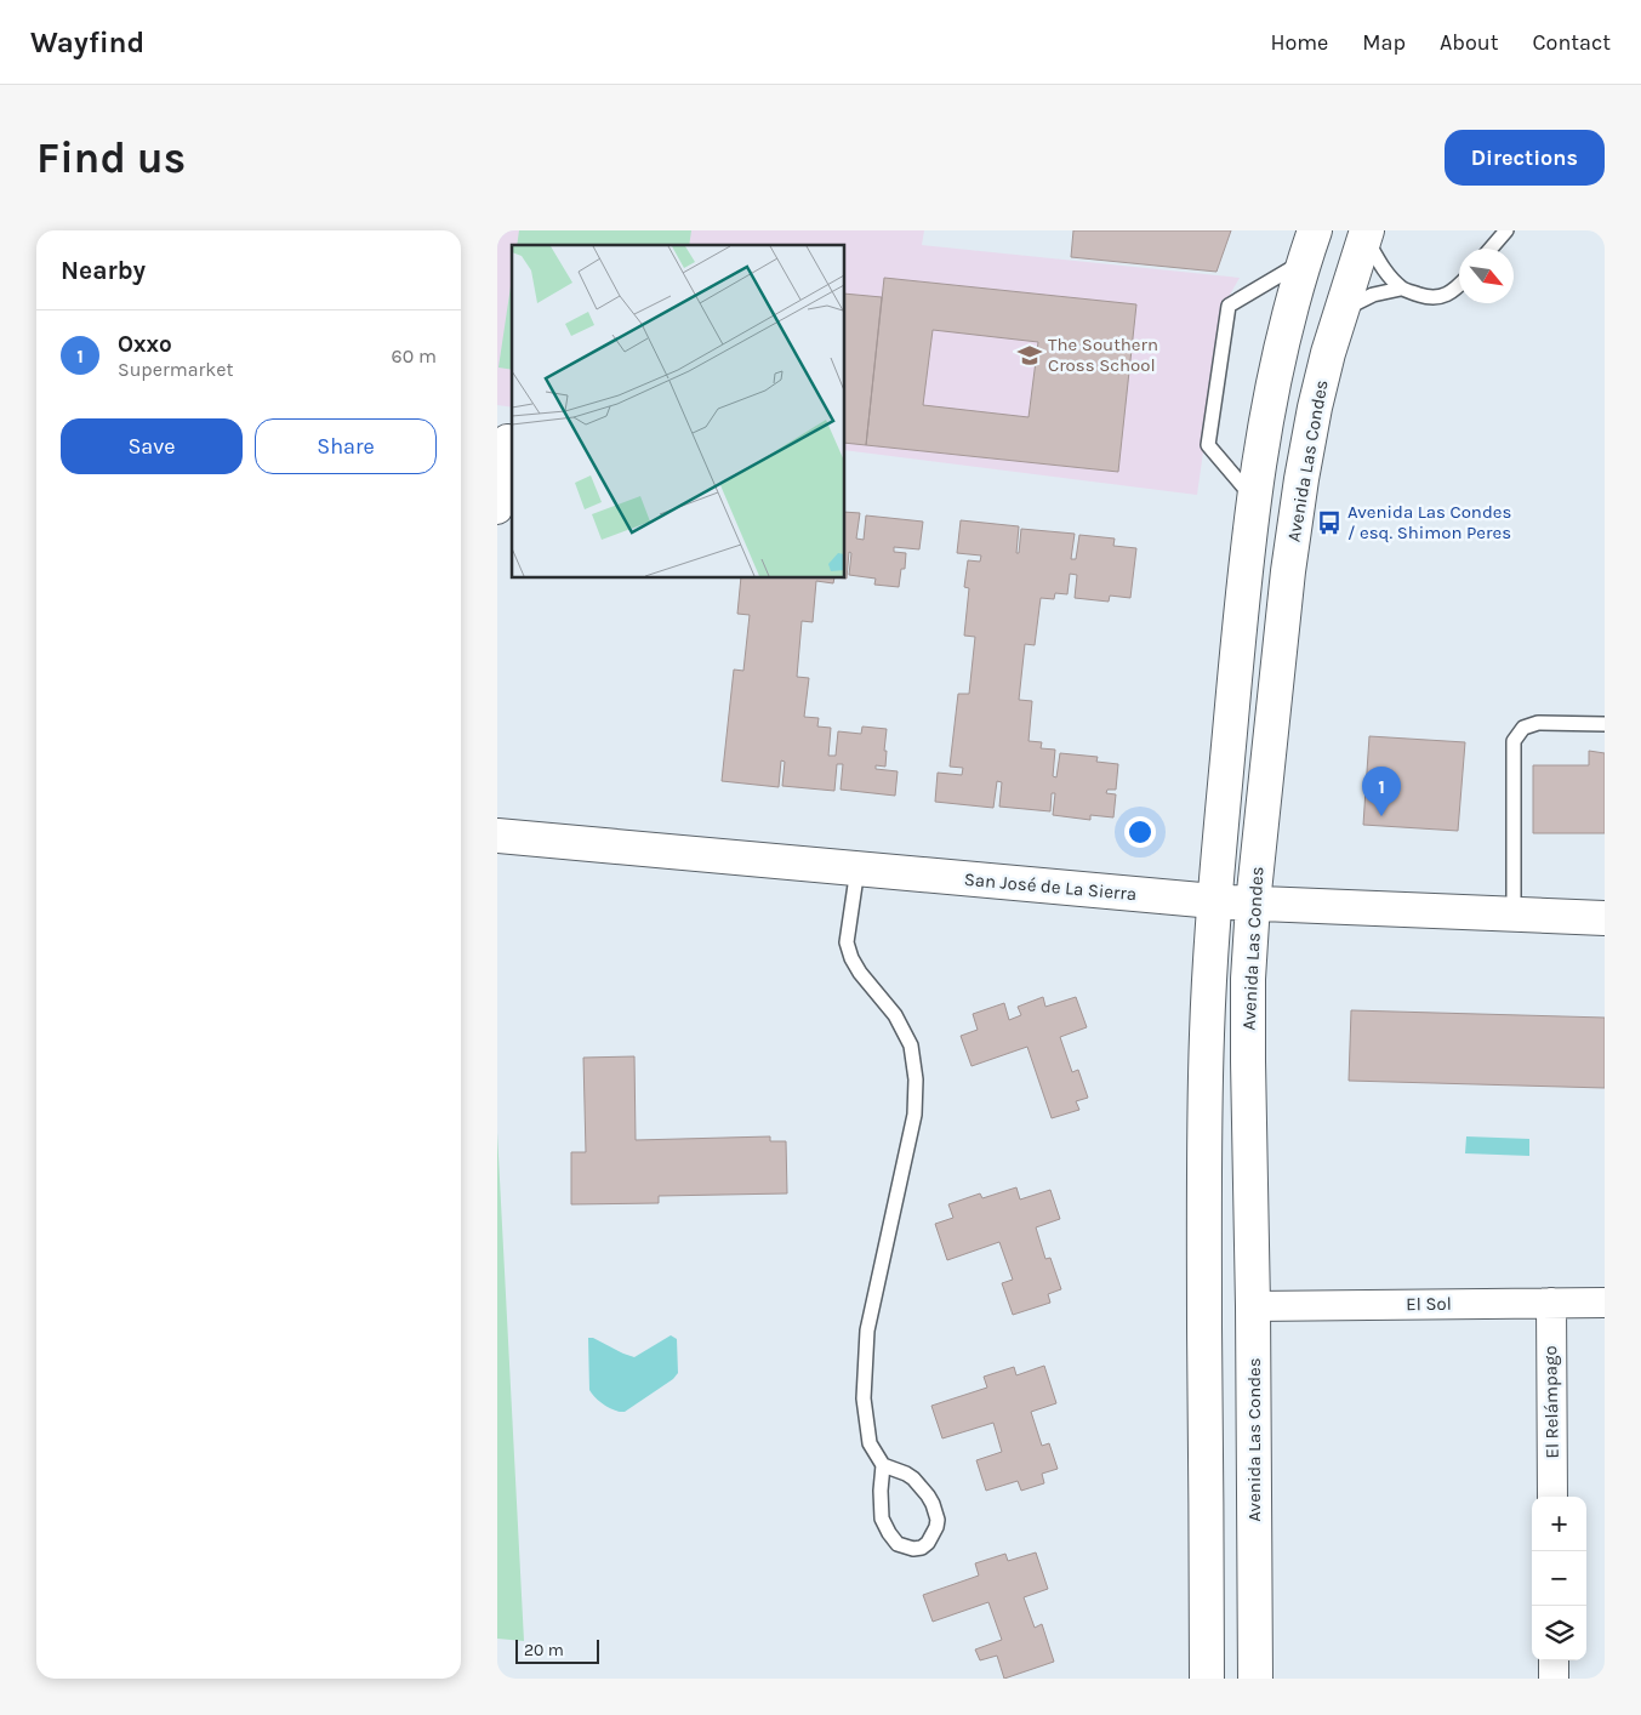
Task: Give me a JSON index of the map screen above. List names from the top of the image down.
{
  "streets": {
    "main road": ["Avenida Las Condes", "San José de La Sierra"],
    "street": ["El Sol", "El Relámpago"]
  },
  "crossings": [
    ["Avenida Las Condes", "San José de La Sierra"],
    ["Avenida Las Condes", "El Sol"],
    ["El Sol", "El Relámpago"]
  ],
  "places": {
    "school or university": ["The Southern Cross School"],
    "bus stop": ["Avenida Las Condes / esq. Shimon Peres"]
  },
  "scale_bar": "20 m",
  "north": "bottom right",
  "page": {
    "header": "Wayfind",
    "nav": [
      "Home",
      "Map",
      "About",
      "Contact"
    ],
    "buttons": [
      "Directions",
      ["Save", "Share"]
    ],
    "title": "Find us",
    "heading": "Nearby",
    "list": [
      {
        "mark": "1",
        "name": "Oxxo",
        "note": "Supermarket",
        "value": "60 m"
      }
    ],
    "pins": "1",
    "map_buttons": ["+", "−"],
    "scale": "20 m"
  }
}
